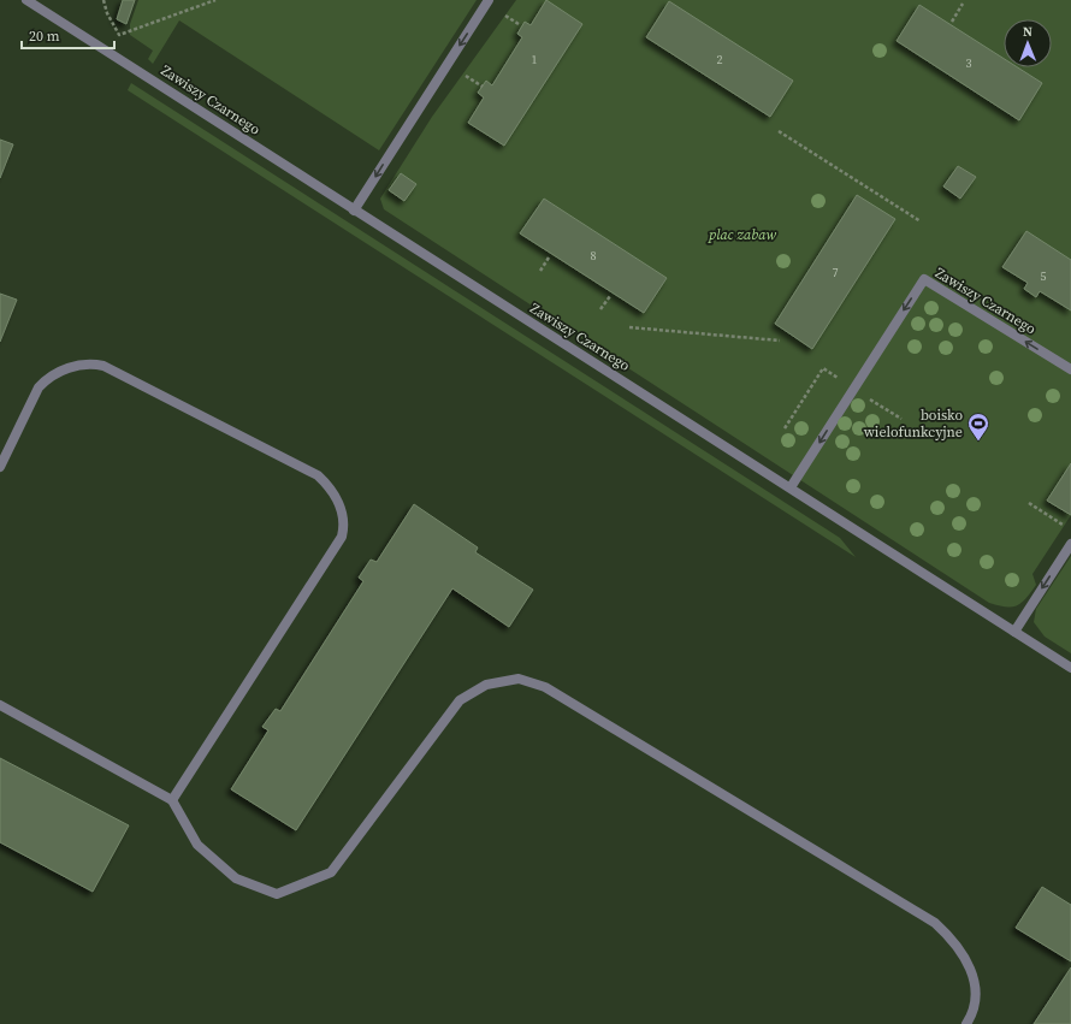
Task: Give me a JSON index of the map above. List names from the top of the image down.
{
  "streets": {
    "street": ["Zawiszy Czarnego"]
  },
  "parks": ["plac zabaw"],
  "places": {
    "sports": ["boisko wielofunkcyjne"]
  },
  "house_numbers": [
    "1",
    "2",
    "3",
    "8",
    "7",
    "5"
  ],
  "scale_bar": "20 m",
  "north": "top"
}
